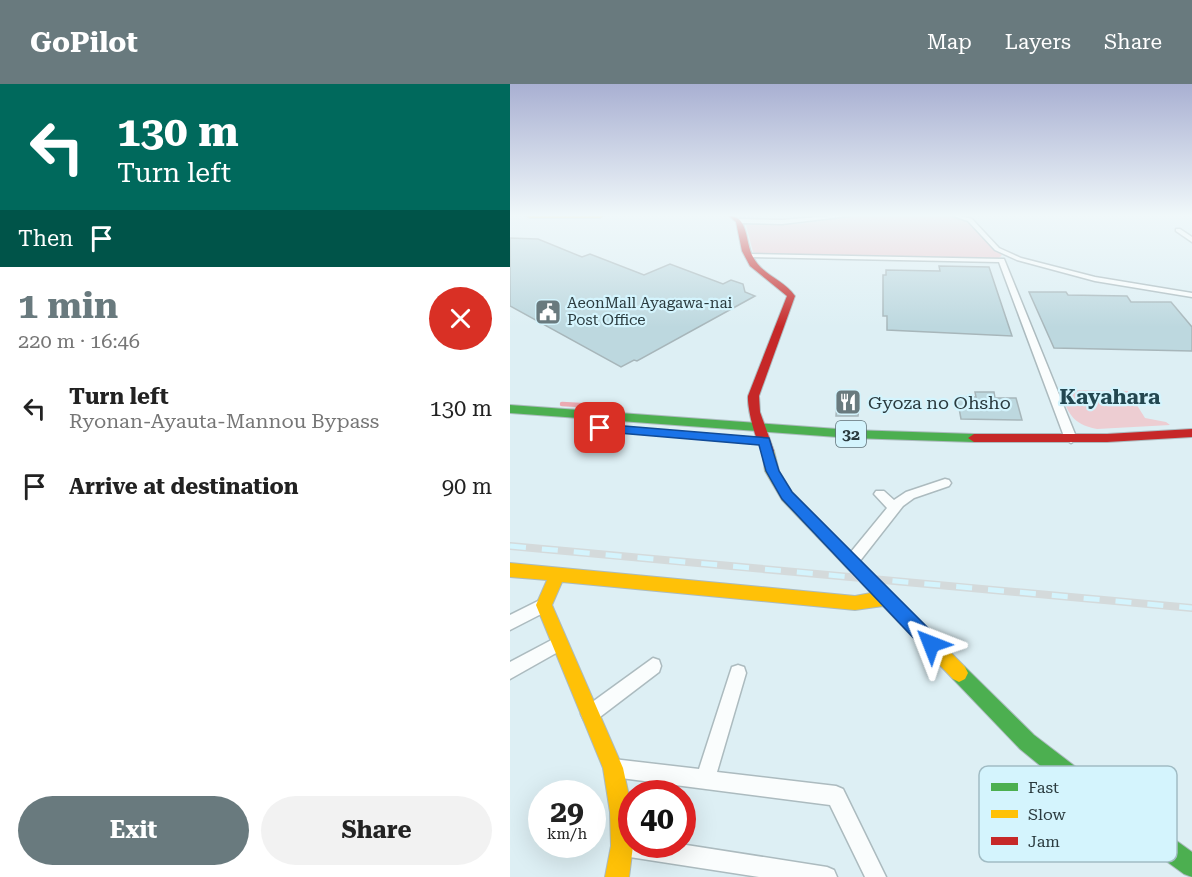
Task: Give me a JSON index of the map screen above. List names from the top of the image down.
{
  "streets": {
    "main road": ["32"]
  },
  "districts": ["Kayahara"],
  "places": {
    "public building": ["AeonMall Ayagawa-nai Post Office"],
    "restaurant": ["Gyoza no Ohsho"]
  },
  "legend": ["Fast", "Slow", "Jam"],
  "page": {
    "header": "GoPilot",
    "nav": ["Map", "Layers", "Share"],
    "turn": ["130 m", "Turn left"],
    "then": "Then",
    "heading": ["1 min", "220 m · 16:46"],
    "list": [
      {
        "name": "Turn left",
        "note": "Ryonan-Ayauta-Mannou Bypass",
        "value": "130 m"
      },
      {
        "name": "Arrive at destination",
        "value": "90 m"
      }
    ],
    "speed": "29 km/h",
    "limit": "40",
    "buttons": ["Exit", "Share"]
  }
}
